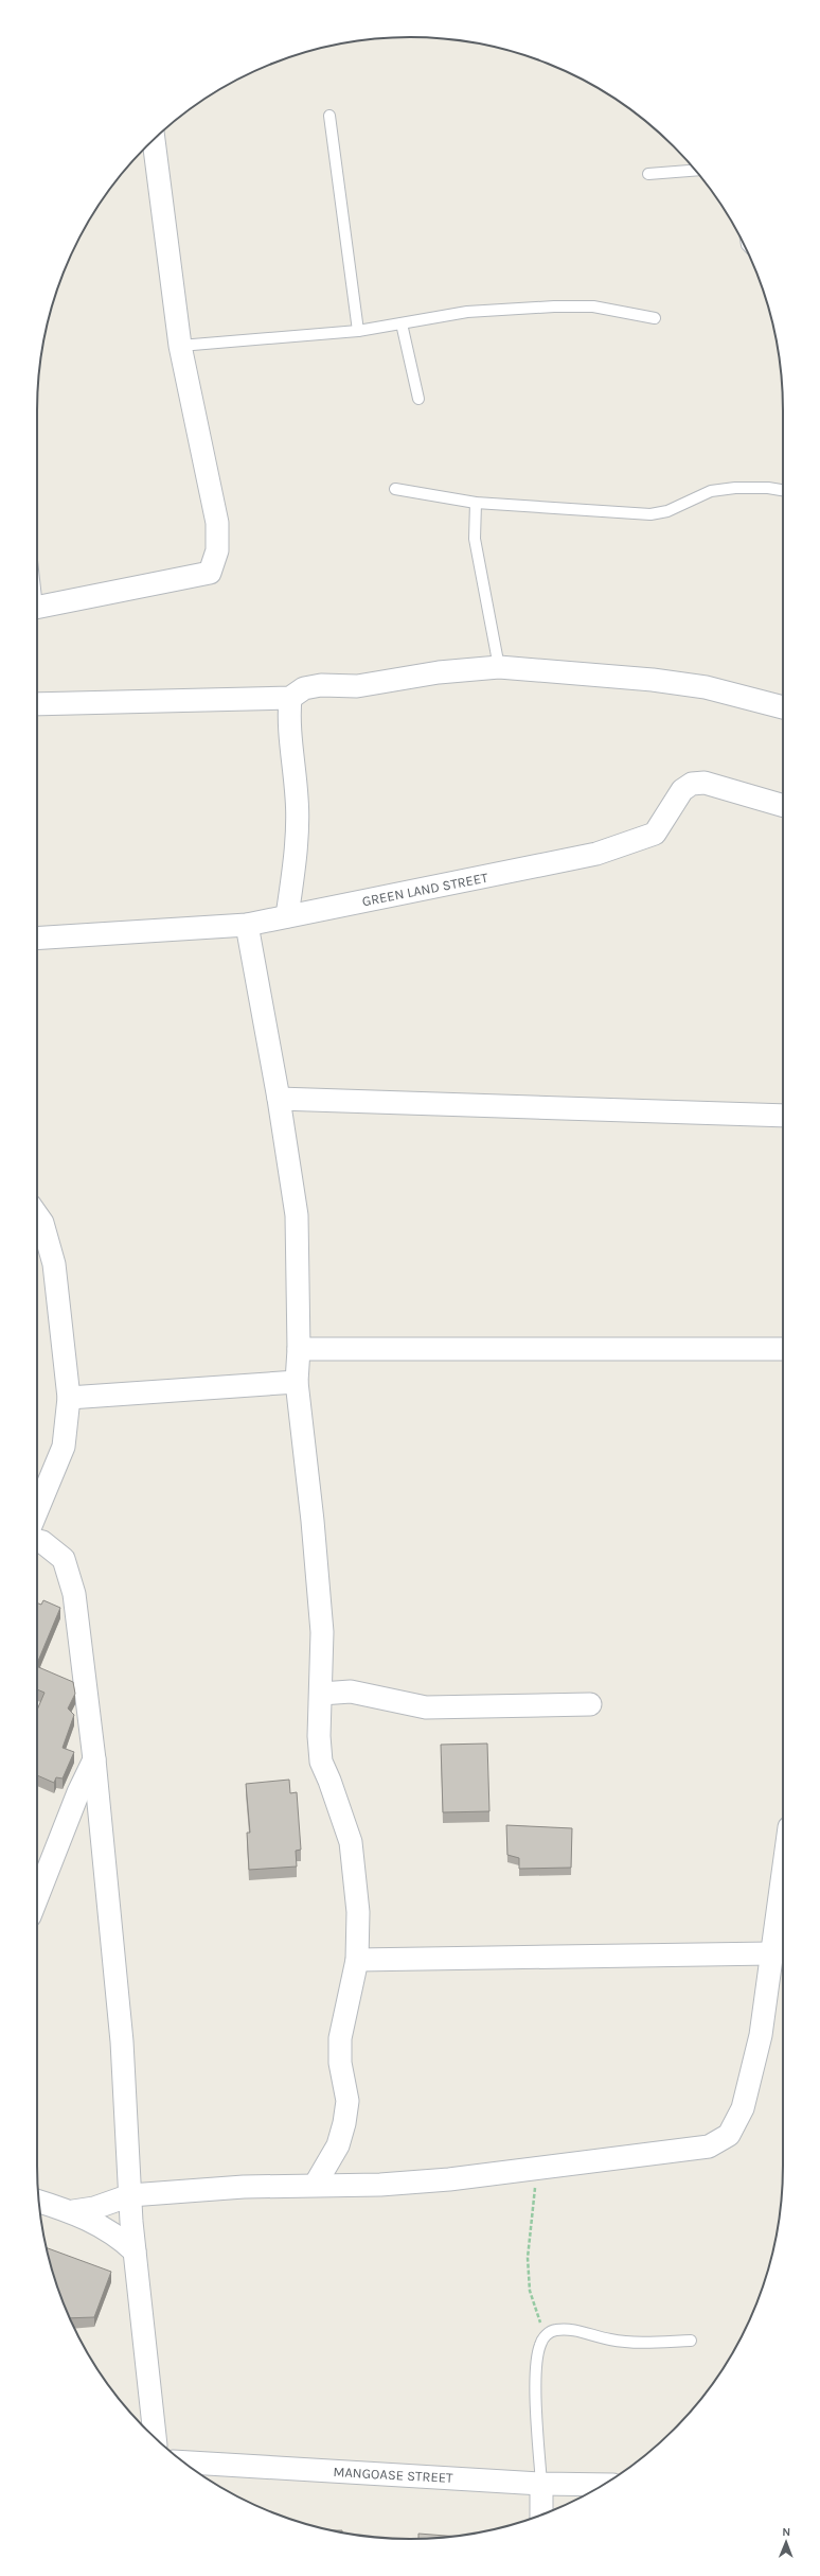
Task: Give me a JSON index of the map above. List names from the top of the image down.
{
  "streets": {
    "street": ["GREEN LAND STREET", "MANGOASE STREET"]
  },
  "north": "top"
}
